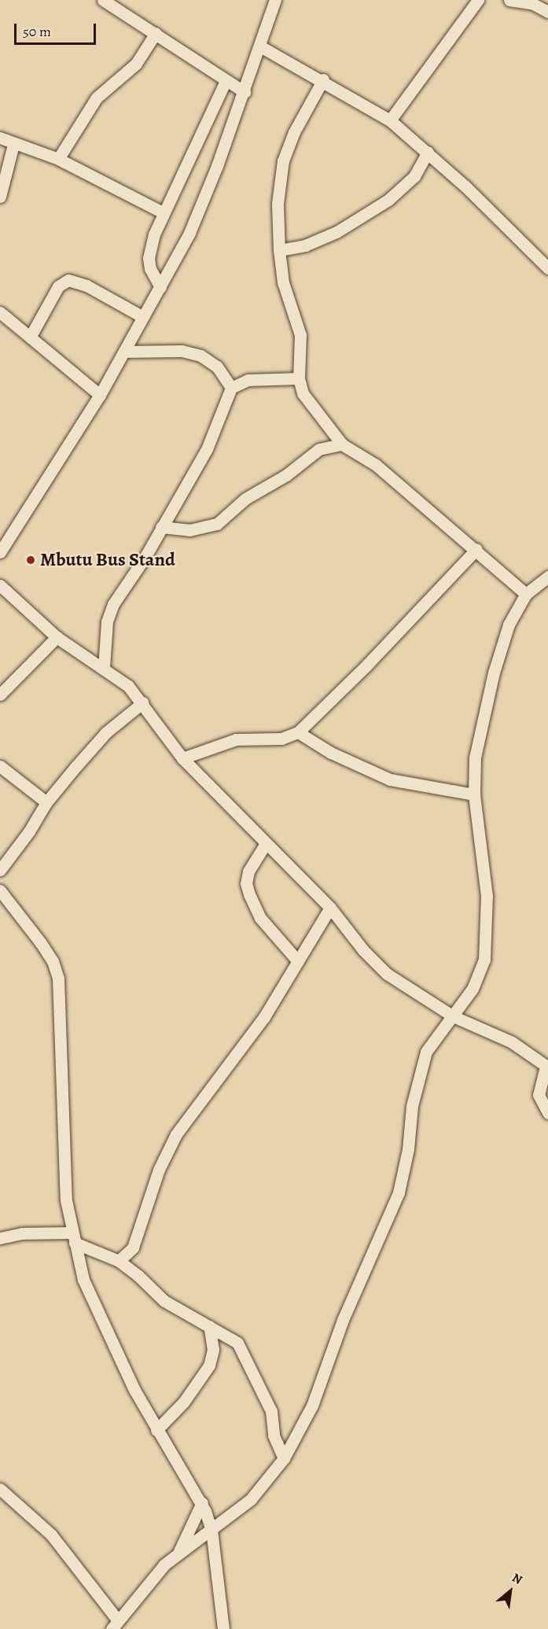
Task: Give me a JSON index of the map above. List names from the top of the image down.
{
  "places": ["Mbutu Bus Stand"],
  "scale_bar": "50 m",
  "north": "top right"
}
